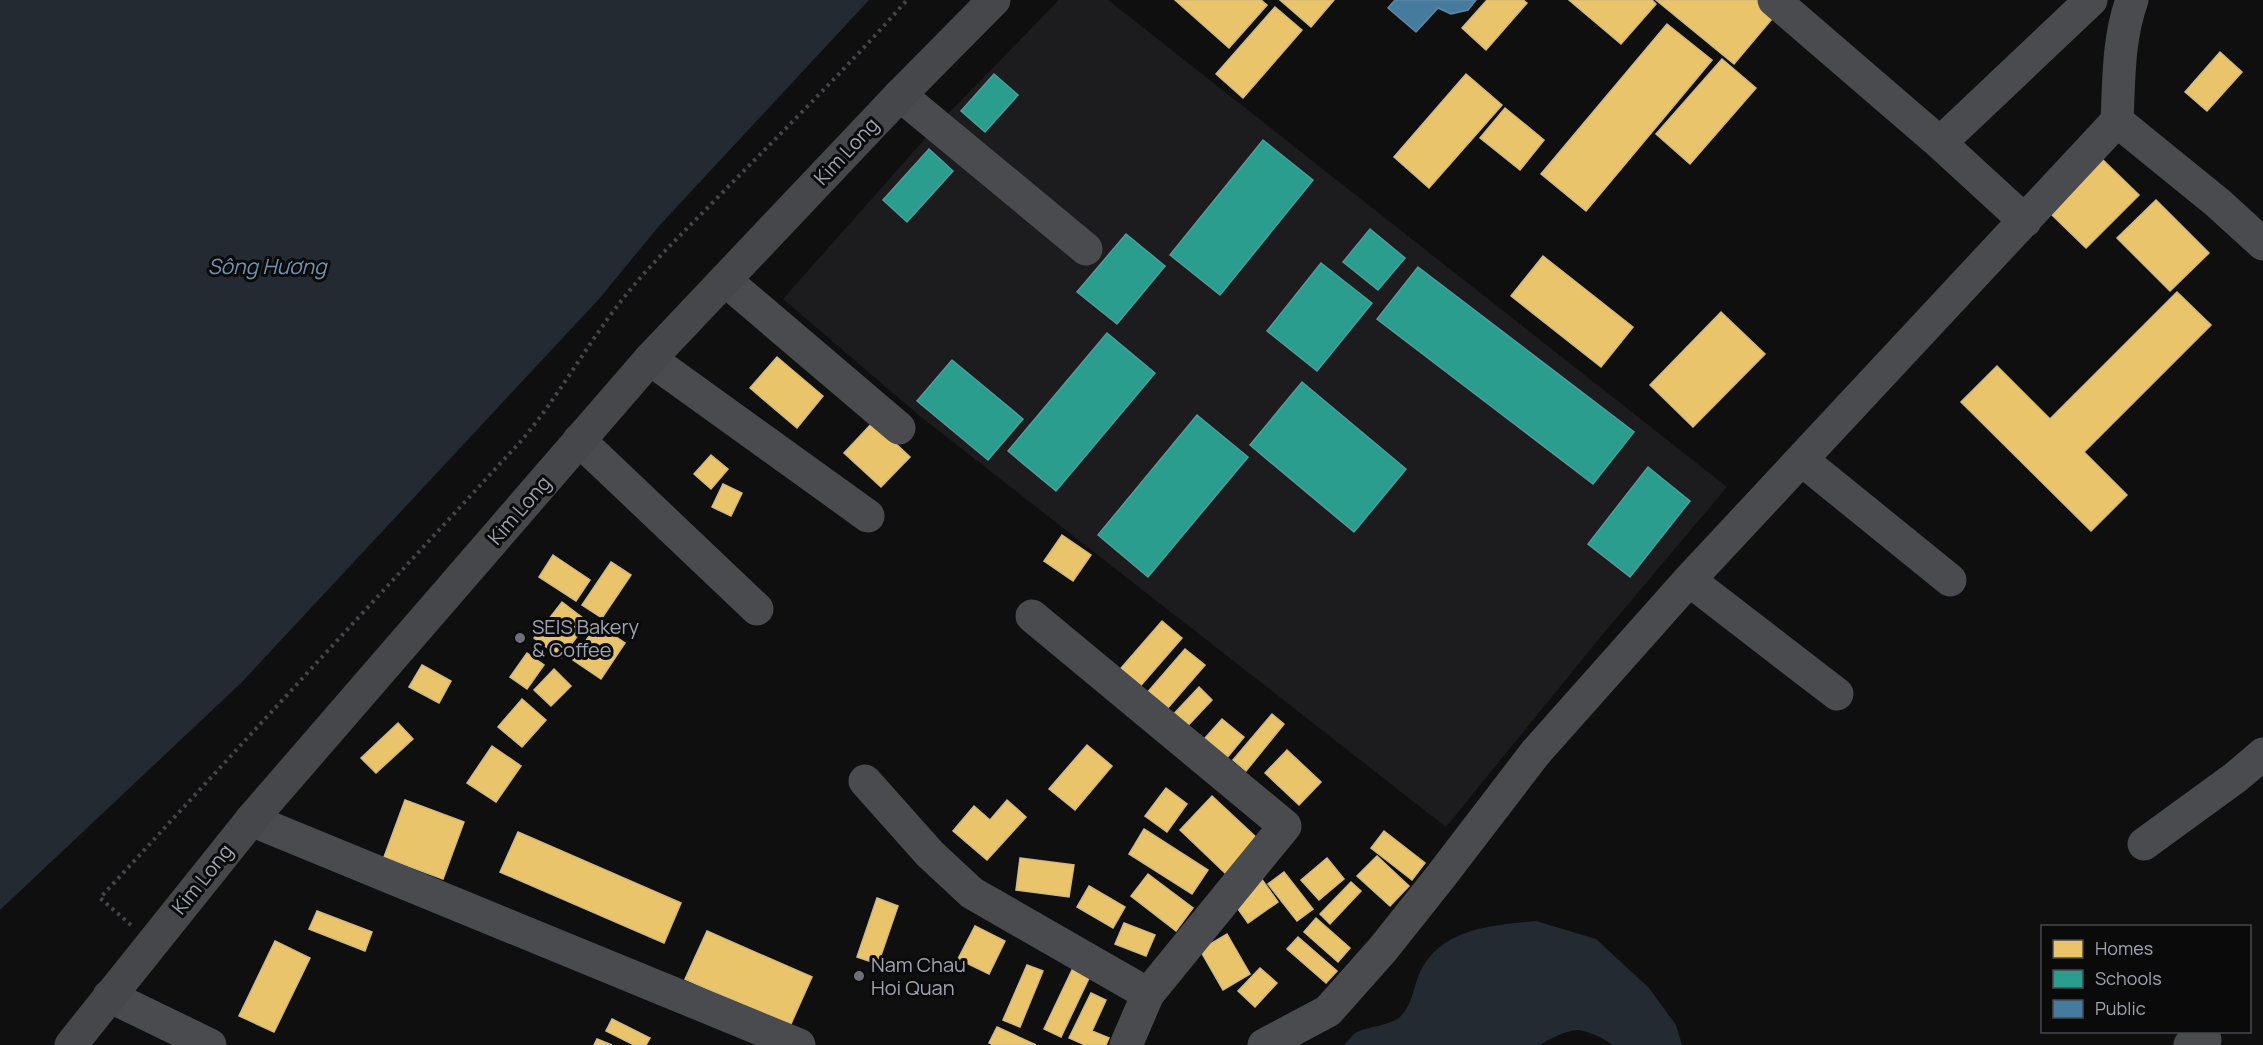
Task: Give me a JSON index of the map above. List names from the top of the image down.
{
  "streets": {
    "main road": ["Kim Long"]
  },
  "water": ["Sông Hương"],
  "places": ["SEIS Bakery & Coffee", "Nam Chau Hoi Quan"],
  "legend": ["Homes", "Schools", "Public"]
}
